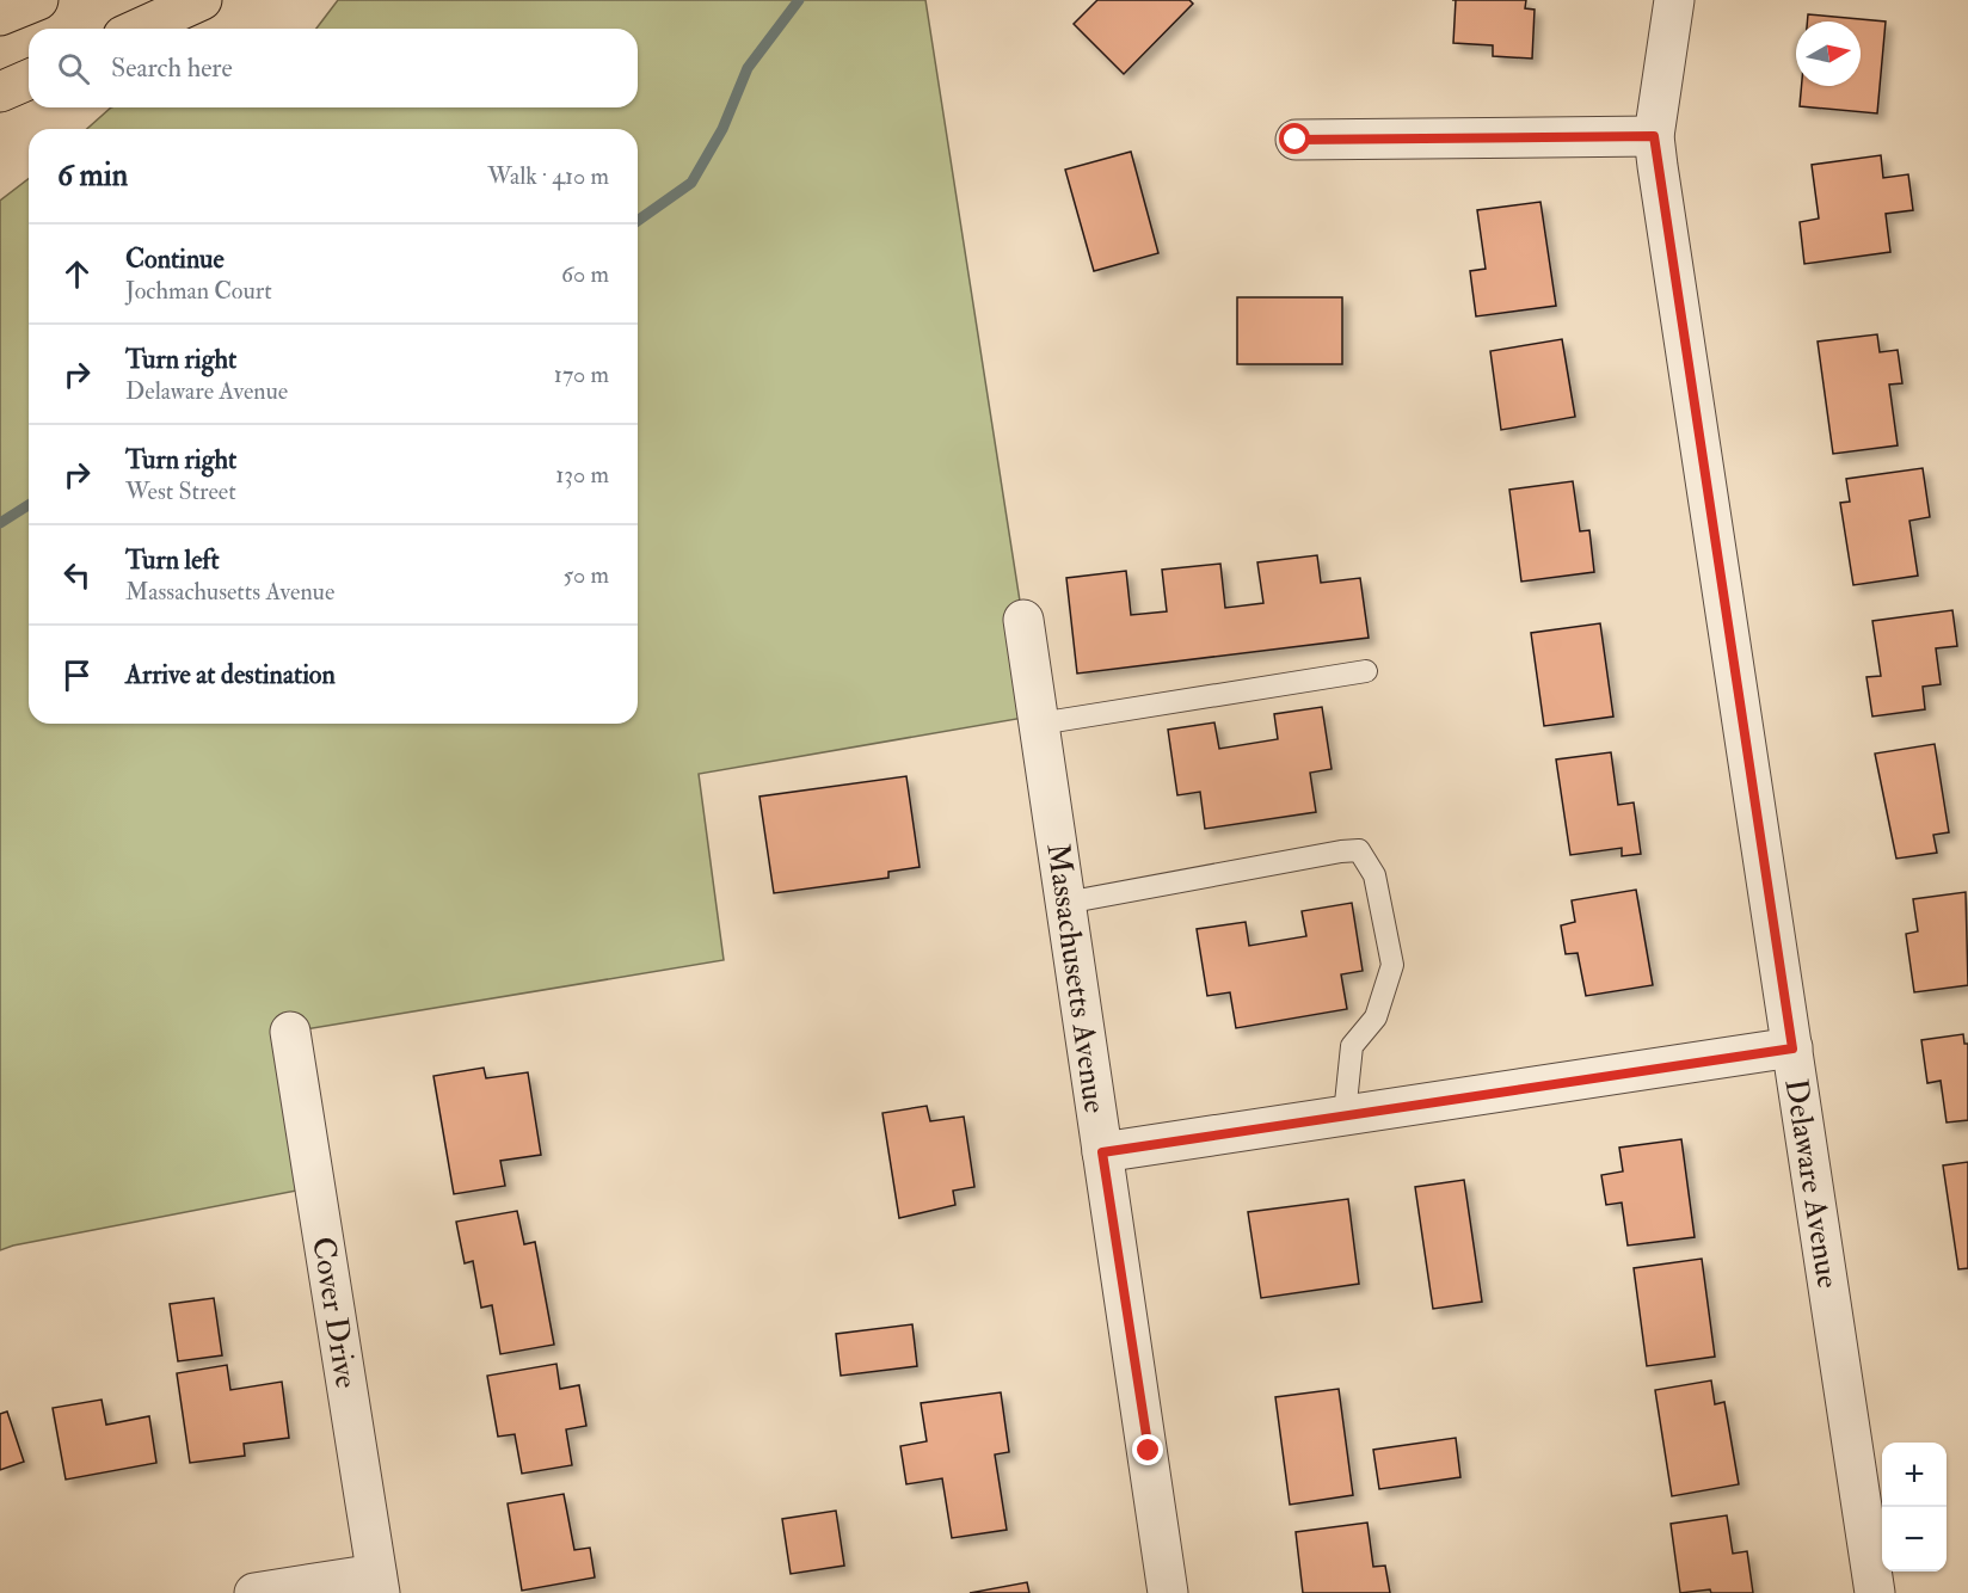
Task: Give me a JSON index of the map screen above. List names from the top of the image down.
{
  "streets": {
    "street": ["Massachusetts Avenue", "Delaware Avenue", "Cover Drive"]
  },
  "north": "right",
  "page": {
    "search": "Search here",
    "heading": ["6 min", "Walk · 410 m"],
    "list": [
      ["Continue", "Jochman Court", "60 m"],
      ["Turn right", "Delaware Avenue", "170 m"],
      ["Turn right", "West Street", "130 m"],
      ["Turn left", "Massachusetts Avenue", "50 m"],
      "Arrive at destination"
    ],
    "map_buttons": ["+", "−"]
  }
}
